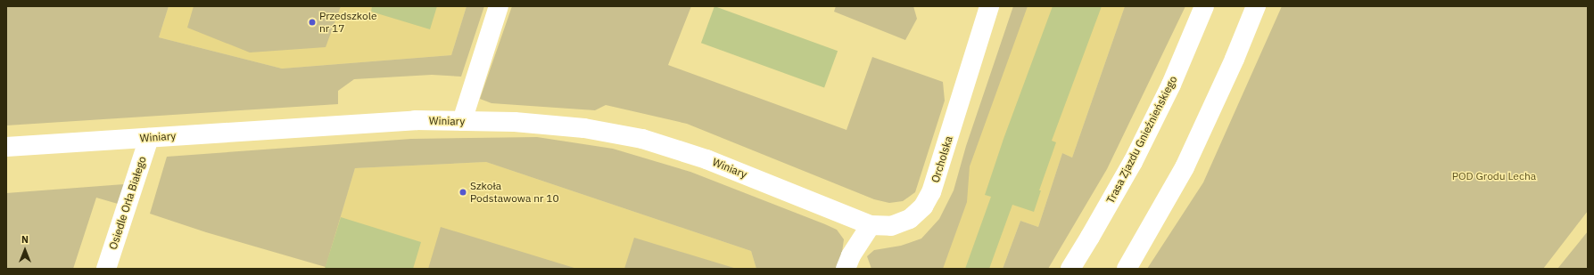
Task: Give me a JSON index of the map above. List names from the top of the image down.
{
  "streets": {
    "street": [
      "Winiary",
      "Trasa Zjazdu Gnieźnieńskiego",
      "Orcholska",
      "Osiedle Orła Białego"
    ]
  },
  "crossings": [
    ["Winiary", "Orcholska"],
    ["Winiary", "Osiedle Orła Białego"]
  ],
  "parks": ["POD Grodu Lecha"],
  "places": ["Przedszkole nr 17", "Szkoła Podstawowa nr 10"],
  "north": "top"
}
